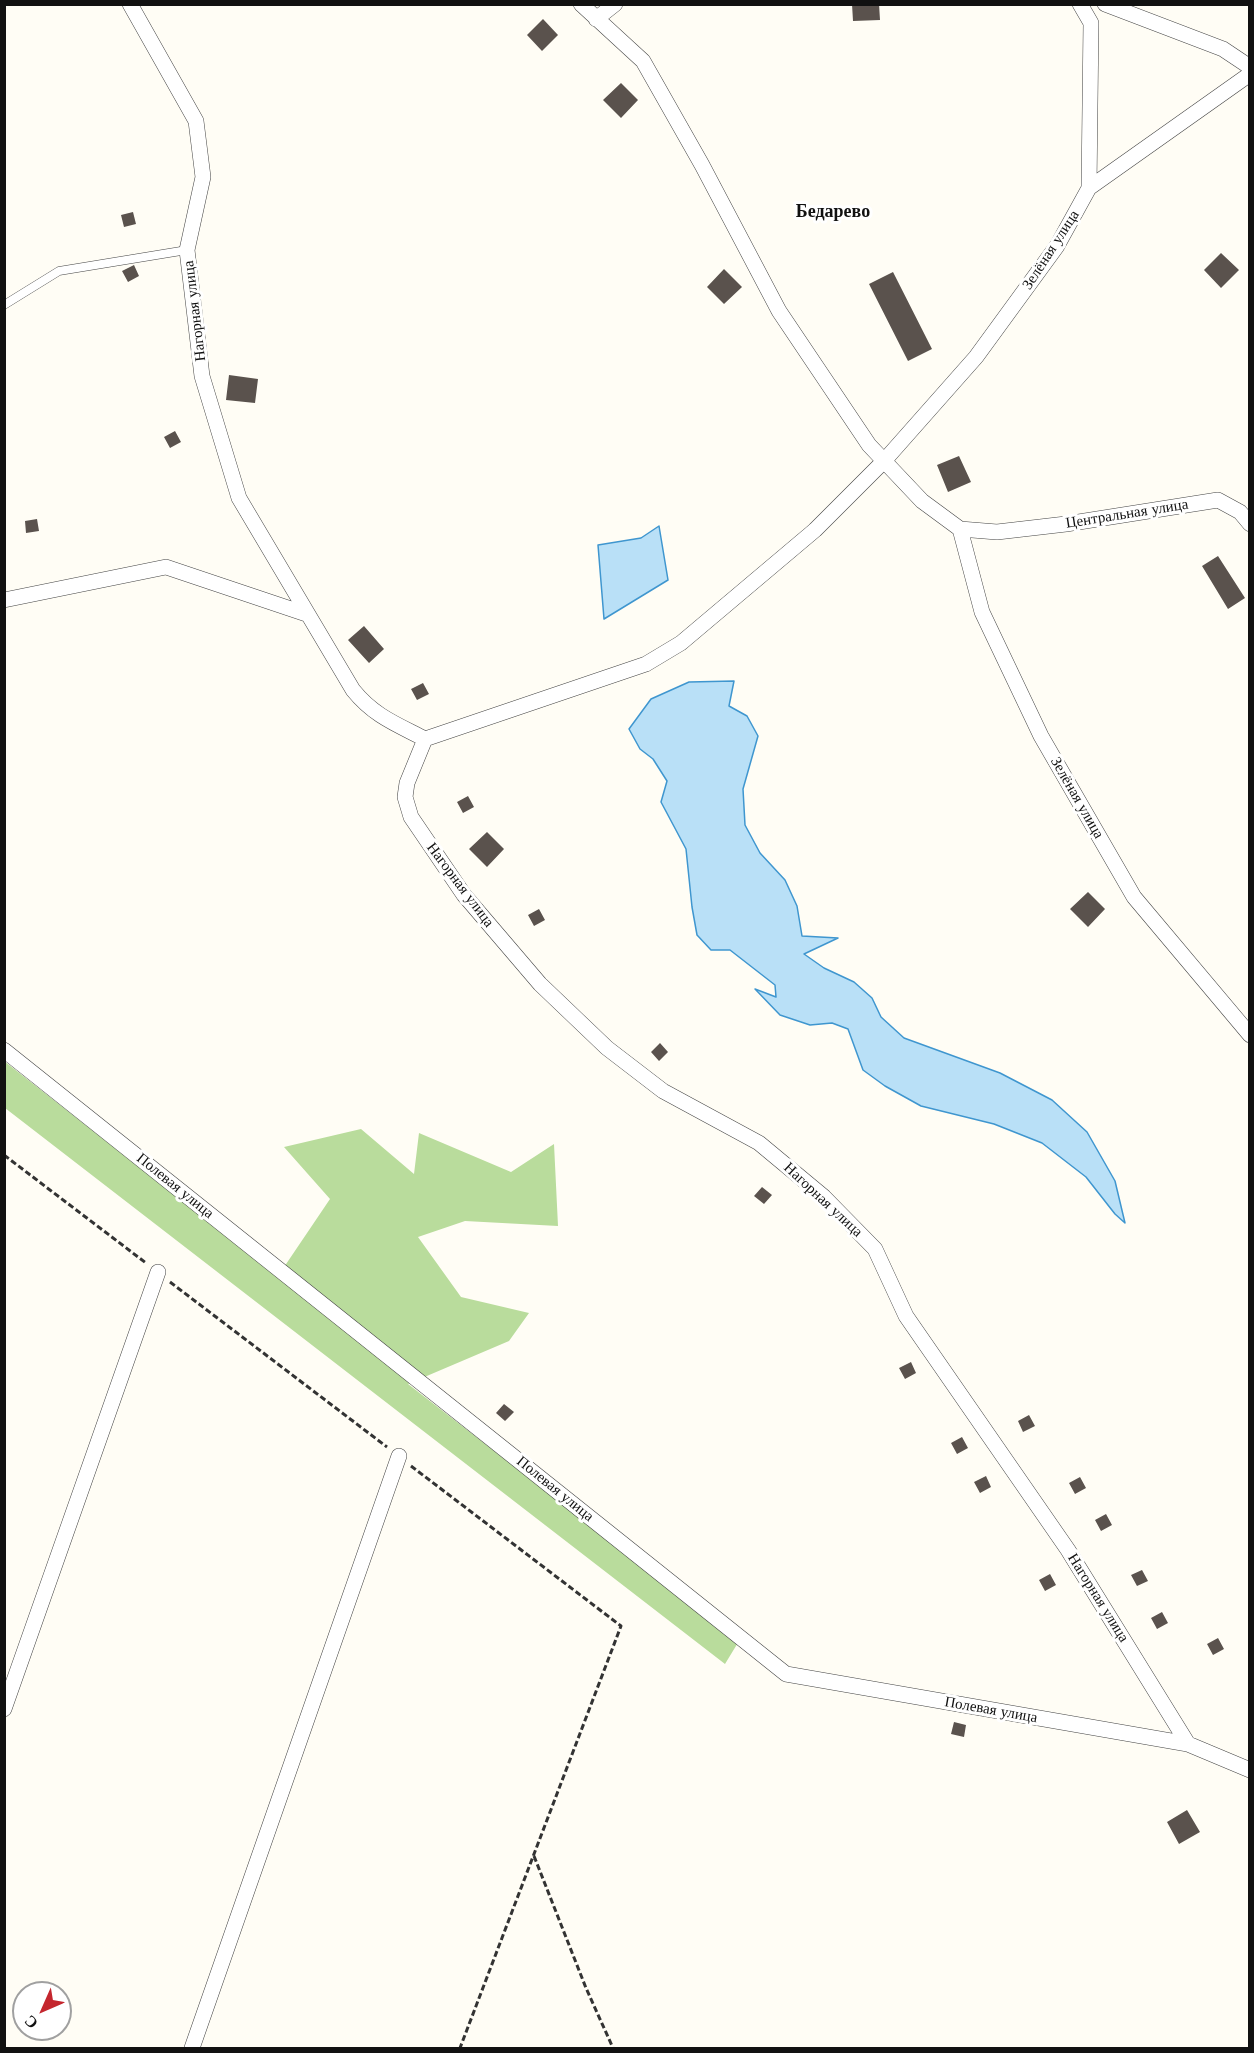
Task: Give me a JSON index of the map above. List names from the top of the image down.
{
  "streets": {
    "street": [
      "Зелёная улица",
      "Нагорная улица",
      "Центральная улица",
      "Полевая улица"
    ]
  },
  "crossings": [
    ["Зелёная улица", "Нагорная улица"],
    ["Зелёная улица", "Центральная улица"],
    ["Нагорная улица", "Полевая улица"]
  ],
  "districts": ["Бедарево"],
  "north": "bottom left"
}
